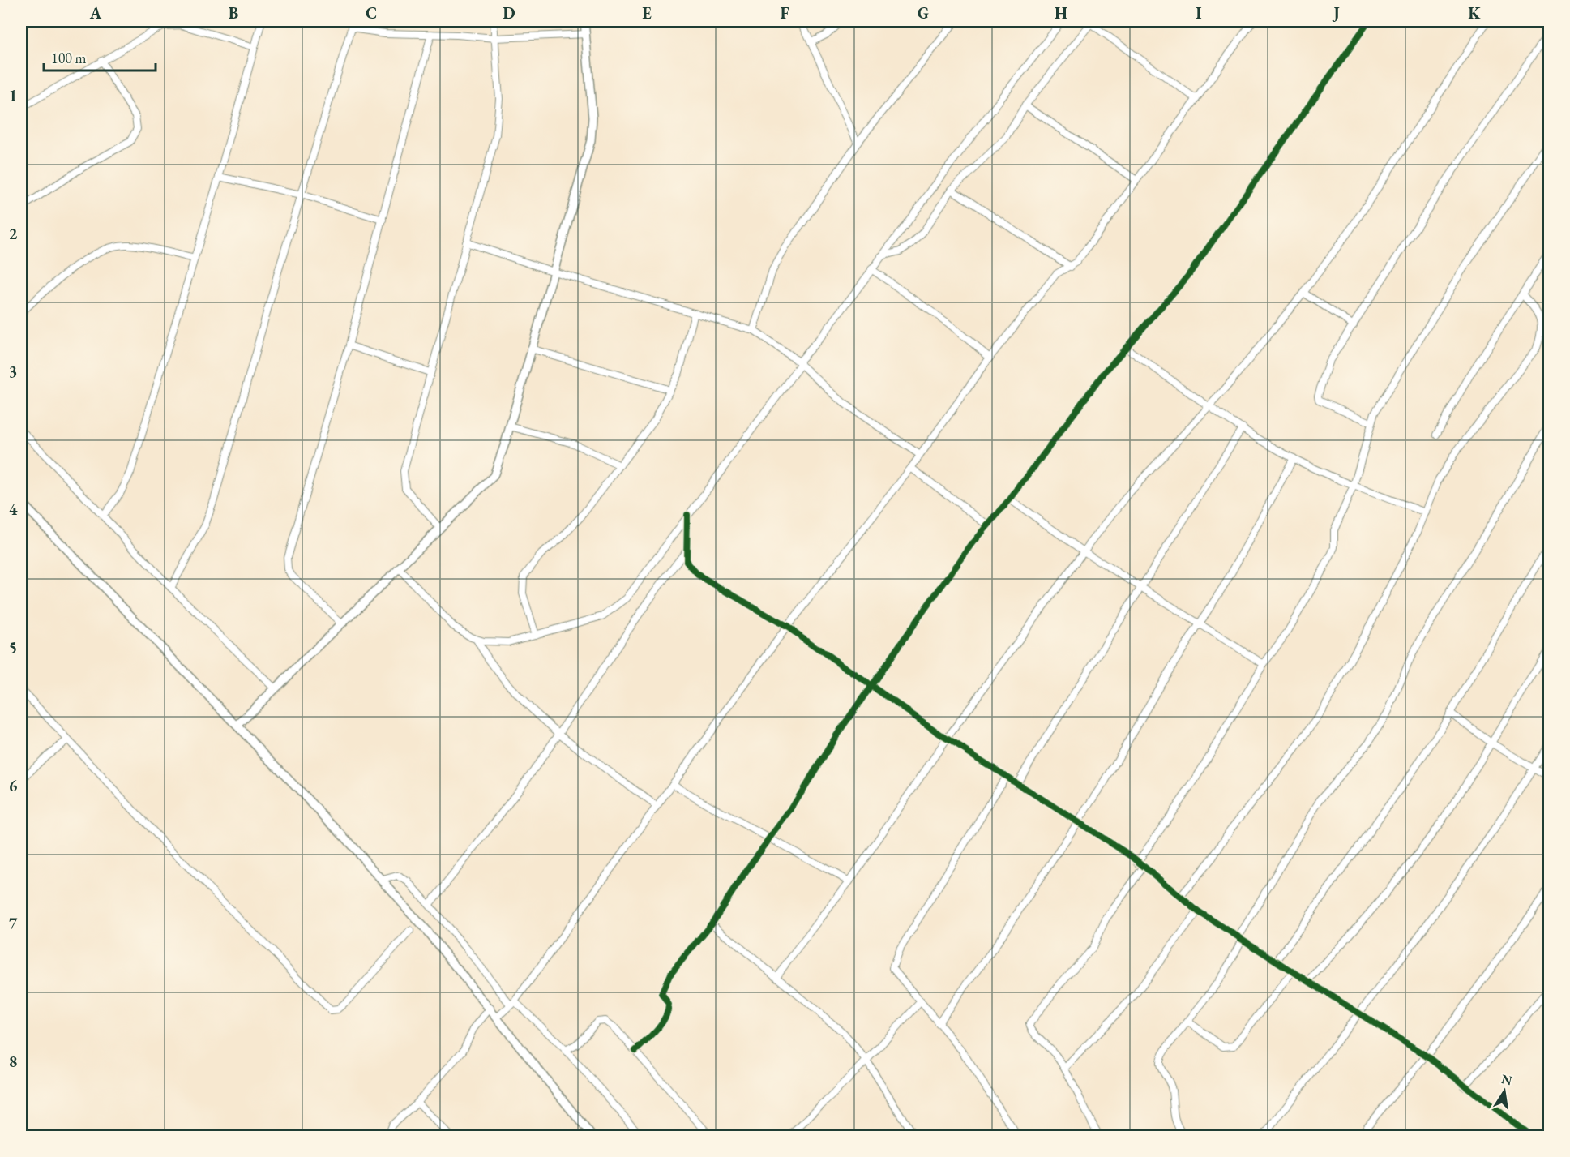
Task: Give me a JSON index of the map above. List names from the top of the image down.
{
  "scale_bar": "100 m",
  "north": "top",
  "grid": {
    "columns": [
      "A",
      "B",
      "C",
      "D",
      "E",
      "F",
      "G",
      "H",
      "I",
      "J",
      "K"
    ],
    "rows": [
      "1",
      "2",
      "3",
      "4",
      "5",
      "6",
      "7",
      "8"
    ]
  }
}
